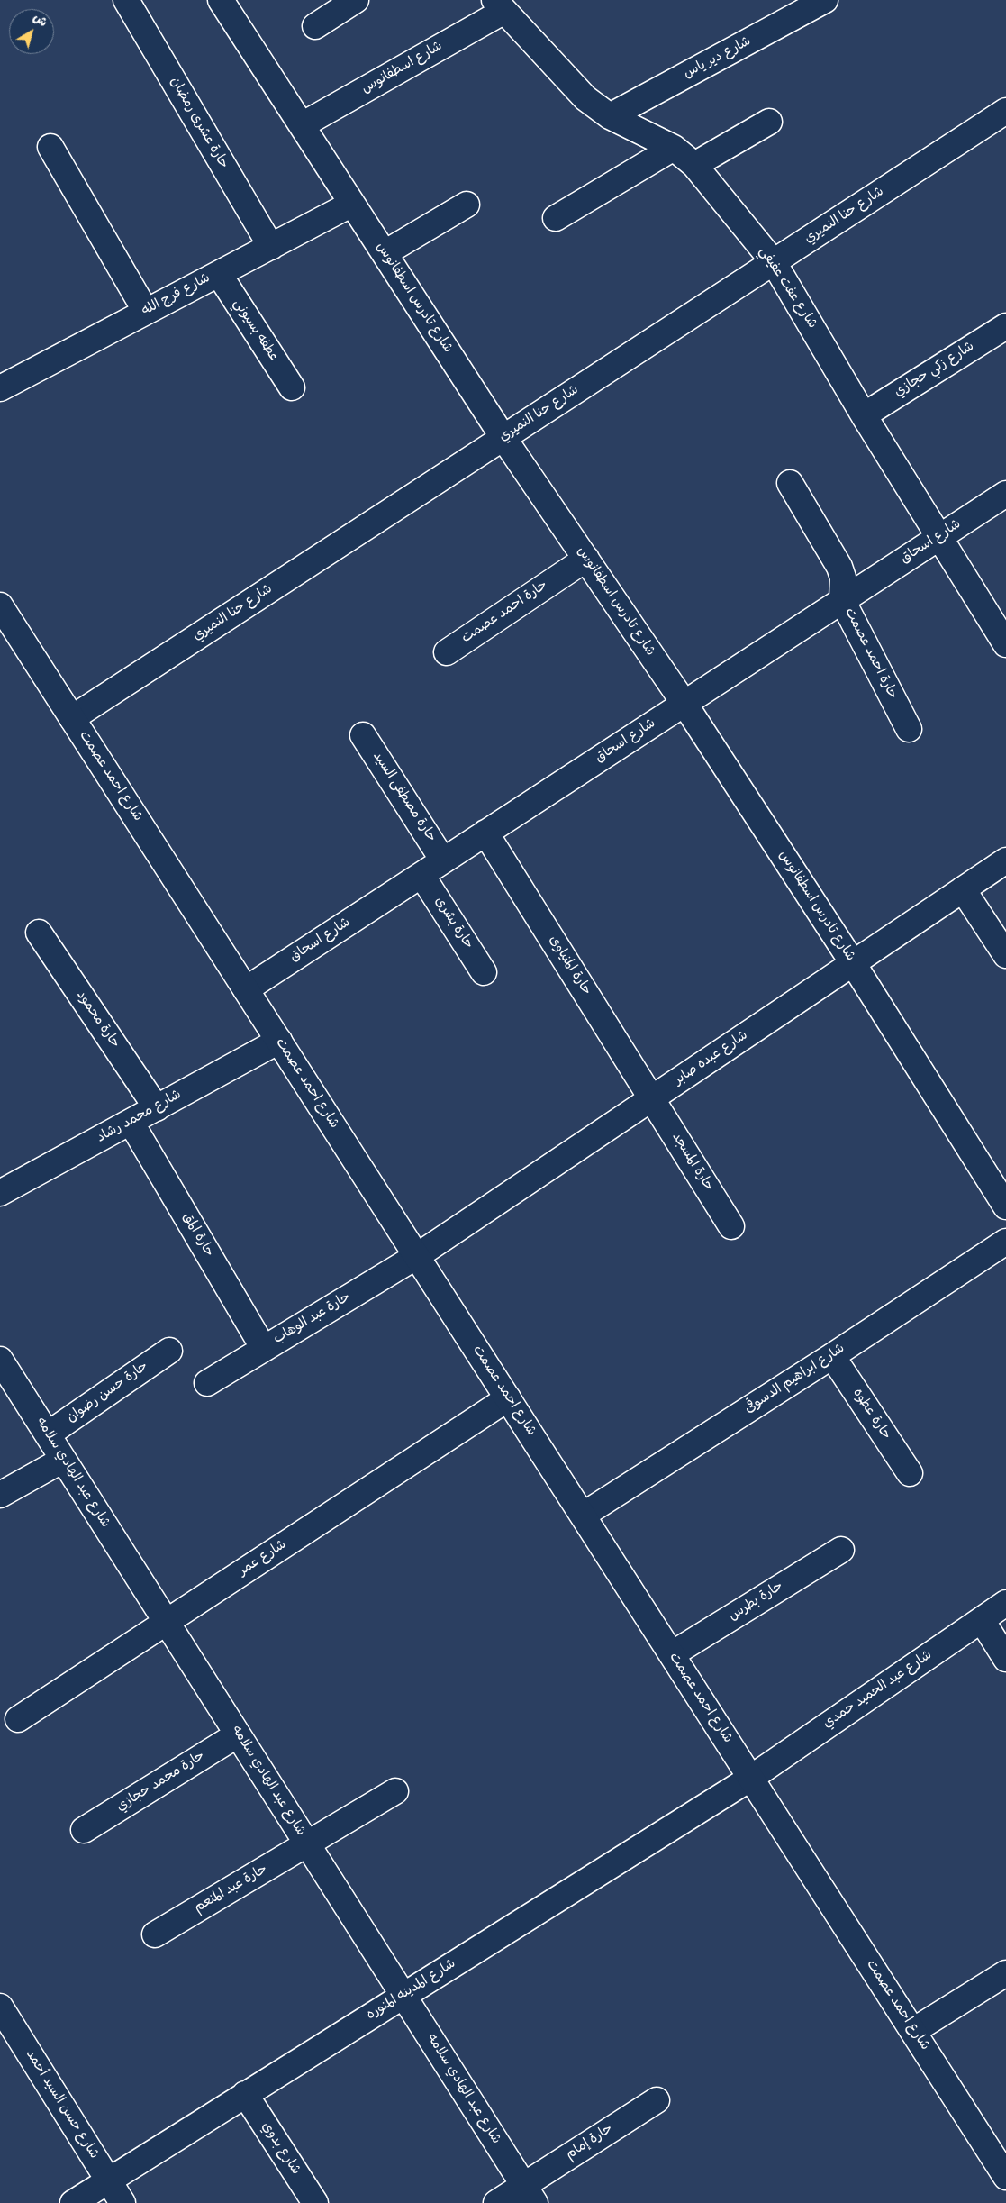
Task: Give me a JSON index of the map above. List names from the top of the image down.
{
  "streets": {
    "street": [
      "شارع دير ياس",
      "شارع اسطفانوس",
      "حارة عشرى رمضان",
      "شارع حنا النميري",
      "شارع عفت عفيفي",
      "شارع فرج الله",
      "شارع تادرس اسطفانوس",
      "عطفه بسيوني",
      "شارع زكي حجازي",
      "شارع اسحاق",
      "حارة احمد عصمت",
      "شارع احمد عصمت",
      "حارة مصطفى السيد",
      "حارة بشرى",
      "حارة المنياوى",
      "حارة محمود",
      "شارع عبده صابر",
      "شارع محمد رشاد",
      "حارة المسجد",
      "حارة المق",
      "حارة عبد الوهاب",
      "شارع ابراهيم الدسوقى",
      "حارة حسن رضوان",
      "حارة عطوه",
      "شارع عبد الهادي سلامه",
      "شارع عمر",
      "حارة بطرس",
      "شارع عبد الحميد حمدي",
      "حارة محمد حجازي",
      "حارة عبد المنعم",
      "شارع المدينه المنوره",
      "شارع حسن السيد أحمد",
      "حارة إمام",
      "شارع بدوي"
    ]
  },
  "crossings": [
    ["شارع دير ياس", "شارع عفت عفيفي"],
    ["شارع اسطفانوس", "شارع عفت عفيفي"],
    ["شارع اسطفانوس", "شارع تادرس اسطفانوس"],
    ["حارة عشرى رمضان", "شارع فرج الله"],
    ["شارع حنا النميري", "شارع عفت عفيفي"],
    ["شارع حنا النميري", "شارع تادرس اسطفانوس"],
    ["شارع حنا النميري", "شارع احمد عصمت"],
    ["شارع عفت عفيفي", "شارع زكي حجازي"],
    ["شارع عفت عفيفي", "شارع اسحاق"],
    ["شارع فرج الله", "شارع تادرس اسطفانوس"],
    ["شارع فرج الله", "عطفه بسيوني"],
    ["شارع تادرس اسطفانوس", "شارع اسحاق"],
    ["شارع تادرس اسطفانوس", "حارة احمد عصمت"],
    ["شارع تادرس اسطفانوس", "شارع عبده صابر"],
    ["شارع اسحاق", "حارة احمد عصمت"],
    ["شارع اسحاق", "شارع احمد عصمت"],
    ["شارع اسحاق", "حارة مصطفى السيد"],
    ["شارع اسحاق", "حارة بشرى"],
    ["شارع اسحاق", "حارة المنياوى"],
    ["شارع احمد عصمت", "شارع عبده صابر"],
    ["شارع احمد عصمت", "شارع محمد رشاد"],
    ["شارع احمد عصمت", "حارة عبد الوهاب"],
    ["شارع احمد عصمت", "شارع ابراهيم الدسوقى"],
    ["شارع احمد عصمت", "شارع عمر"],
    ["شارع احمد عصمت", "حارة بطرس"],
    ["شارع احمد عصمت", "شارع عبد الحميد حمدي"],
    ["شارع احمد عصمت", "شارع المدينه المنوره"],
    ["حارة المنياوى", "شارع عبده صابر"],
    ["حارة المنياوى", "حارة المسجد"],
    ["حارة محمود", "شارع محمد رشاد"],
    ["شارع عبده صابر", "حارة المسجد"],
    ["شارع عبده صابر", "حارة عبد الوهاب"],
    ["شارع محمد رشاد", "حارة المق"],
    ["حارة المق", "حارة عبد الوهاب"],
    ["شارع ابراهيم الدسوقى", "حارة عطوه"],
    ["حارة حسن رضوان", "شارع عبد الهادي سلامه"],
    ["شارع عبد الهادي سلامه", "شارع عمر"],
    ["شارع عبد الهادي سلامه", "حارة محمد حجازي"],
    ["شارع عبد الهادي سلامه", "حارة عبد المنعم"],
    ["شارع عبد الهادي سلامه", "شارع المدينه المنوره"],
    ["شارع عبد الهادي سلامه", "حارة إمام"],
    ["شارع عبد الحميد حمدي", "شارع المدينه المنوره"],
    ["شارع المدينه المنوره", "شارع حسن السيد أحمد"],
    ["شارع المدينه المنوره", "شارع بدوي"]
  ],
  "north": "top right"
}
